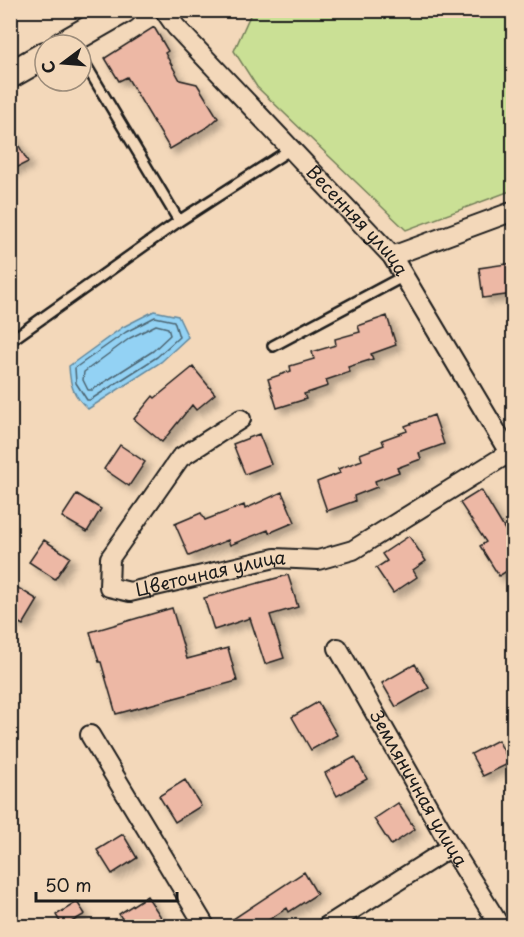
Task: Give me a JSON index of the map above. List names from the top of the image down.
{
  "streets": {
    "street": ["Весенняя улица", "Цветочная улица", "Земляничная улица"]
  },
  "crossings": [
    ["Весенняя улица", "Цветочная улица"]
  ],
  "scale_bar": "50 m",
  "north": "left"
}
